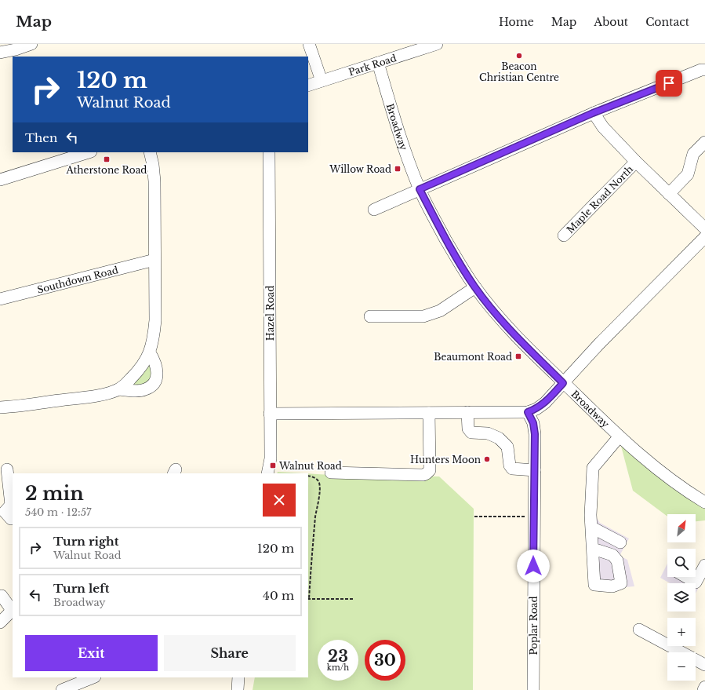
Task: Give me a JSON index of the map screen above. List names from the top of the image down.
{
  "streets": {
    "street": [
      "Park Road",
      "Broadway",
      "Maple Road North",
      "Southdown Road",
      "Hazel Road",
      "Poplar Road"
    ]
  },
  "crossings": [
    ["Park Road", "Broadway"]
  ],
  "places": {
    "other": ["Beacon Christian Centre", "Hunters Moon"],
    "transit": [
      "Atherstone Road",
      "Willow Road",
      "Beaumont Road",
      "Walnut Road"
    ]
  },
  "north": "top right",
  "page": {
    "header": "Map",
    "nav": [
      "Home",
      "Map",
      "About",
      "Contact"
    ],
    "turn": ["120 m", "Walnut Road"],
    "then": "Then",
    "heading": ["2 min", "540 m · 12:57"],
    "map_buttons": ["+", "−"],
    "list": [
      {
        "name": "Turn right",
        "note": "Walnut Road",
        "value": "120 m"
      },
      {
        "name": "Turn left",
        "note": "Broadway",
        "value": "40 m"
      }
    ],
    "buttons": ["Exit", "Share"],
    "speed": "23 km/h",
    "limit": "30"
  }
}
